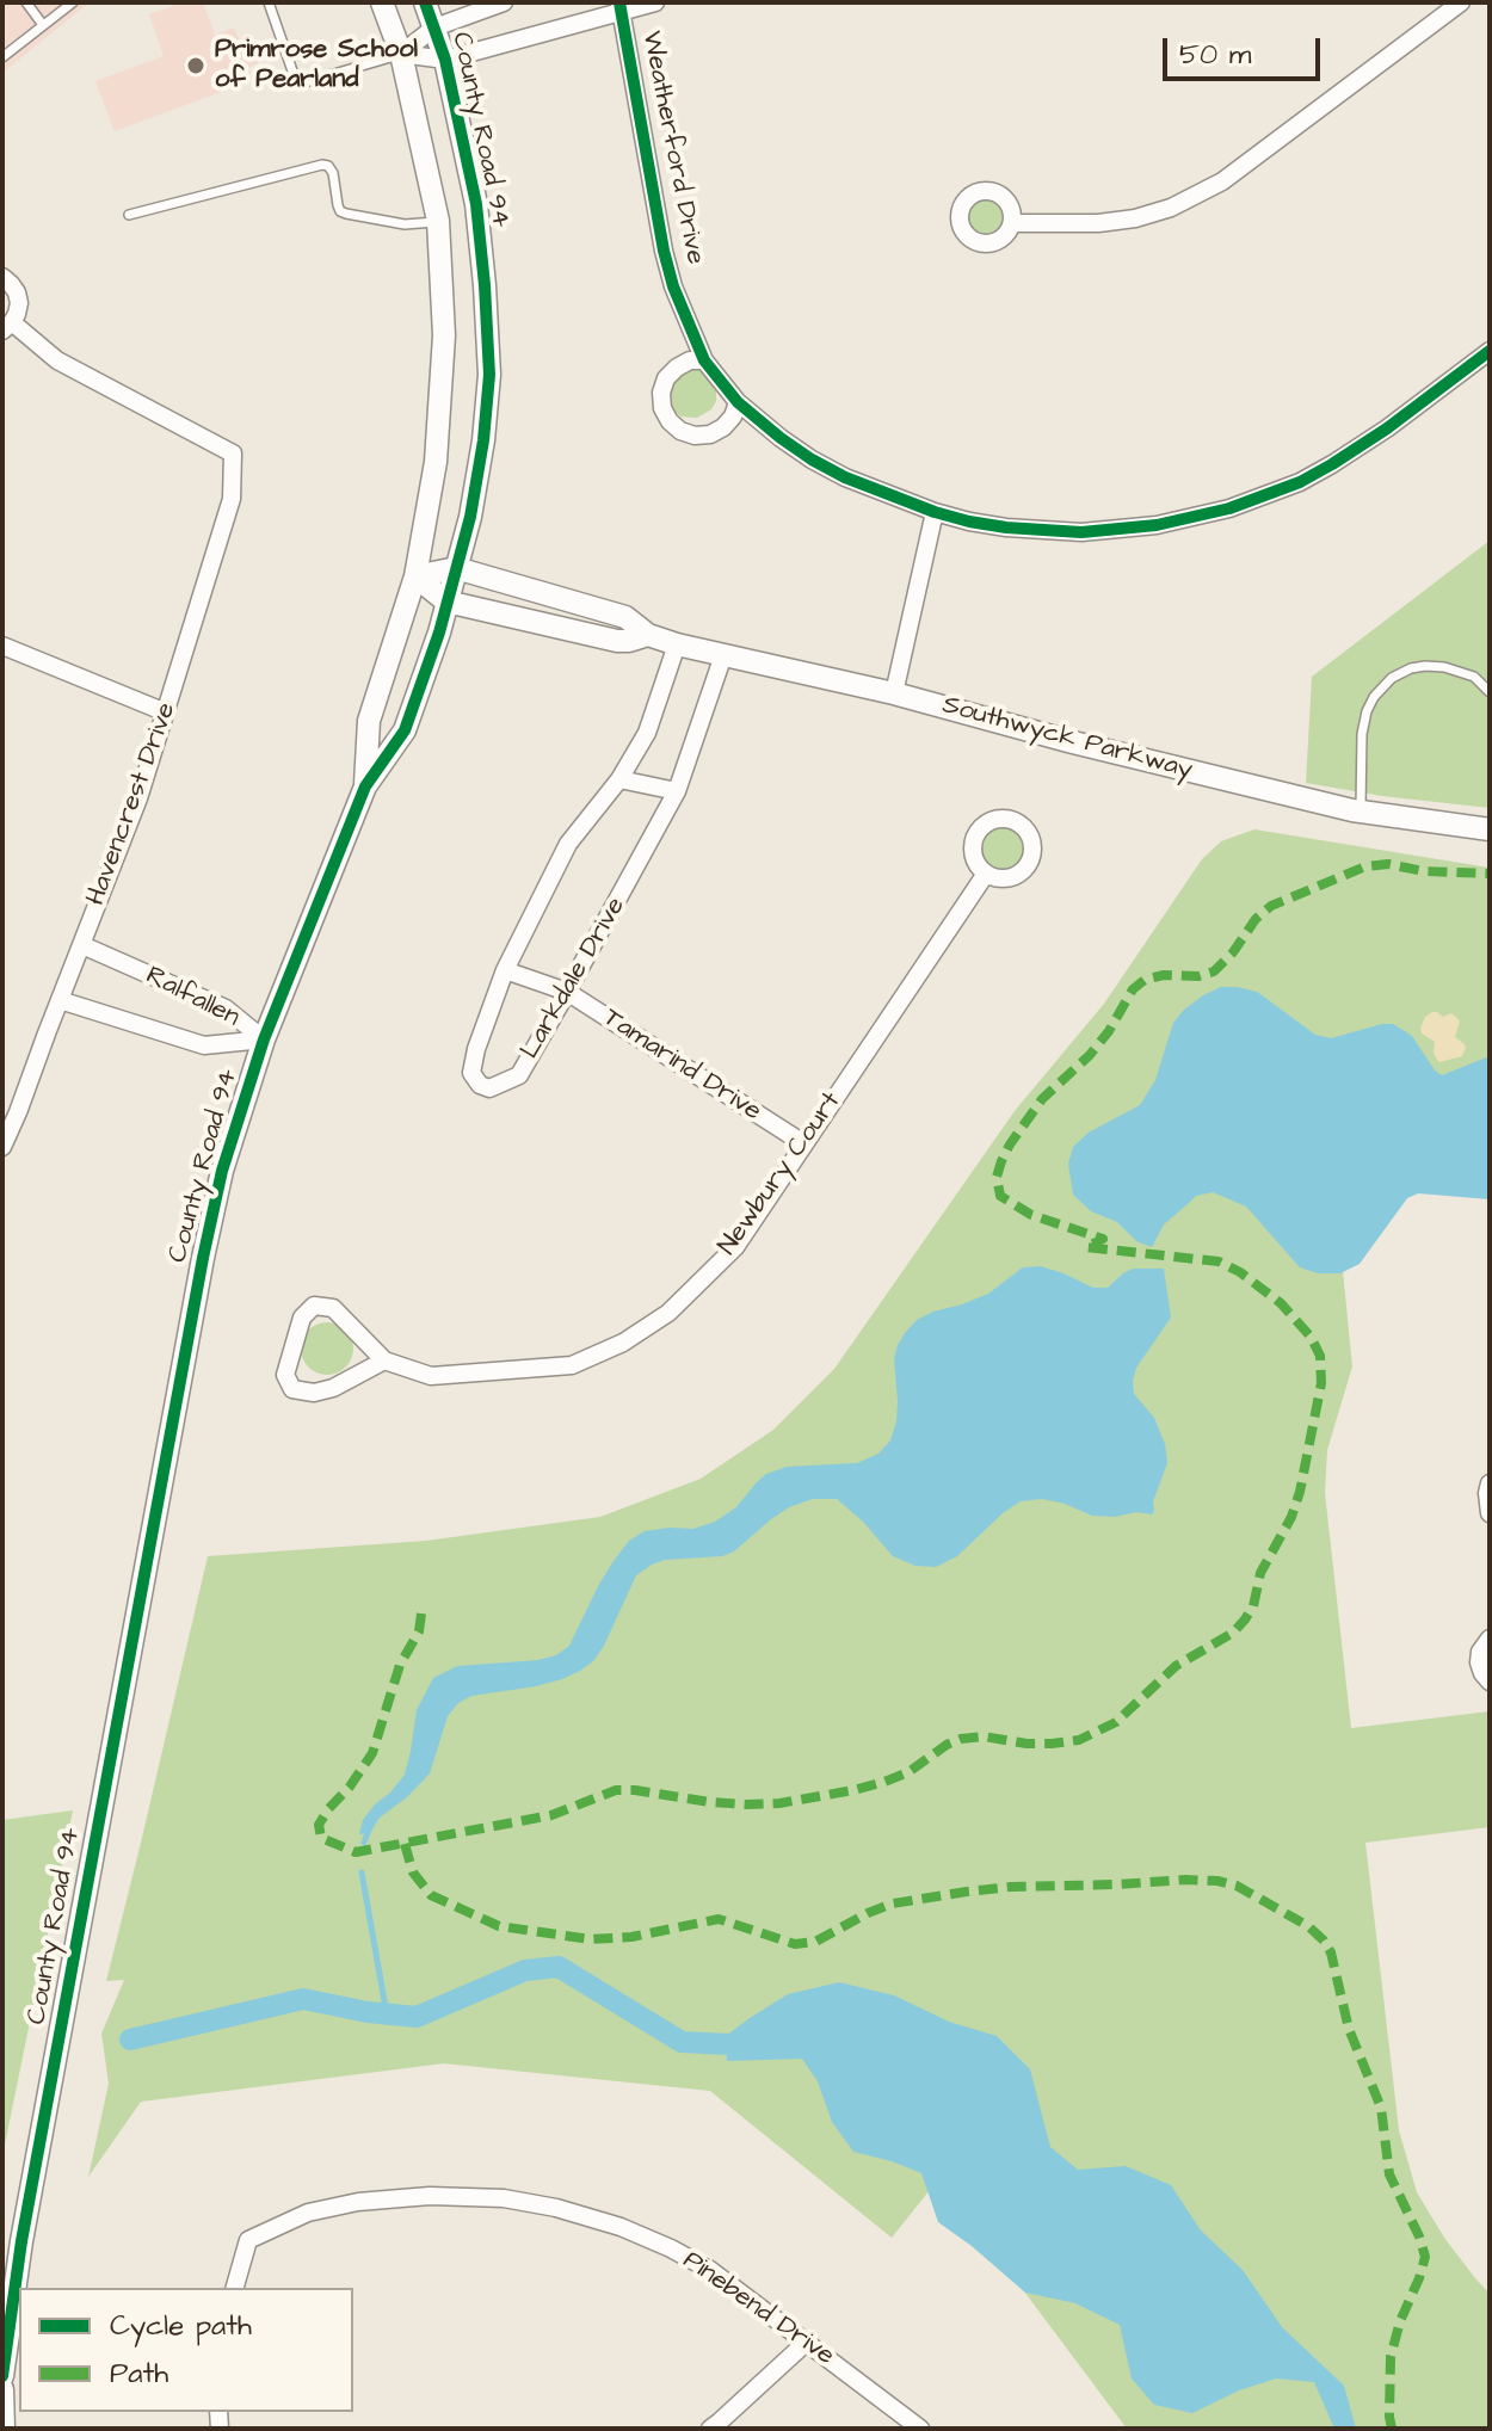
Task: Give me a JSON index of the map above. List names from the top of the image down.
{
  "streets": {
    "street": [
      "County Road 94",
      "Weatherford Drive",
      "Southwyck Parkway",
      "Havencrest Drive",
      "Larkdale Drive",
      "Ralfallen",
      "Tamarind Drive",
      "Newbury Court",
      "Pinebend Drive"
    ]
  },
  "crossings": [
    ["County Road 94", "Southwyck Parkway"],
    ["County Road 94", "Ralfallen"],
    ["Southwyck Parkway", "Larkdale Drive"],
    ["Havencrest Drive", "Ralfallen"],
    ["Larkdale Drive", "Tamarind Drive"],
    ["Tamarind Drive", "Newbury Court"]
  ],
  "places": ["Primrose School of Pearland"],
  "legend": ["Cycle path", "Path"],
  "scale_bar": "50 m"
}
